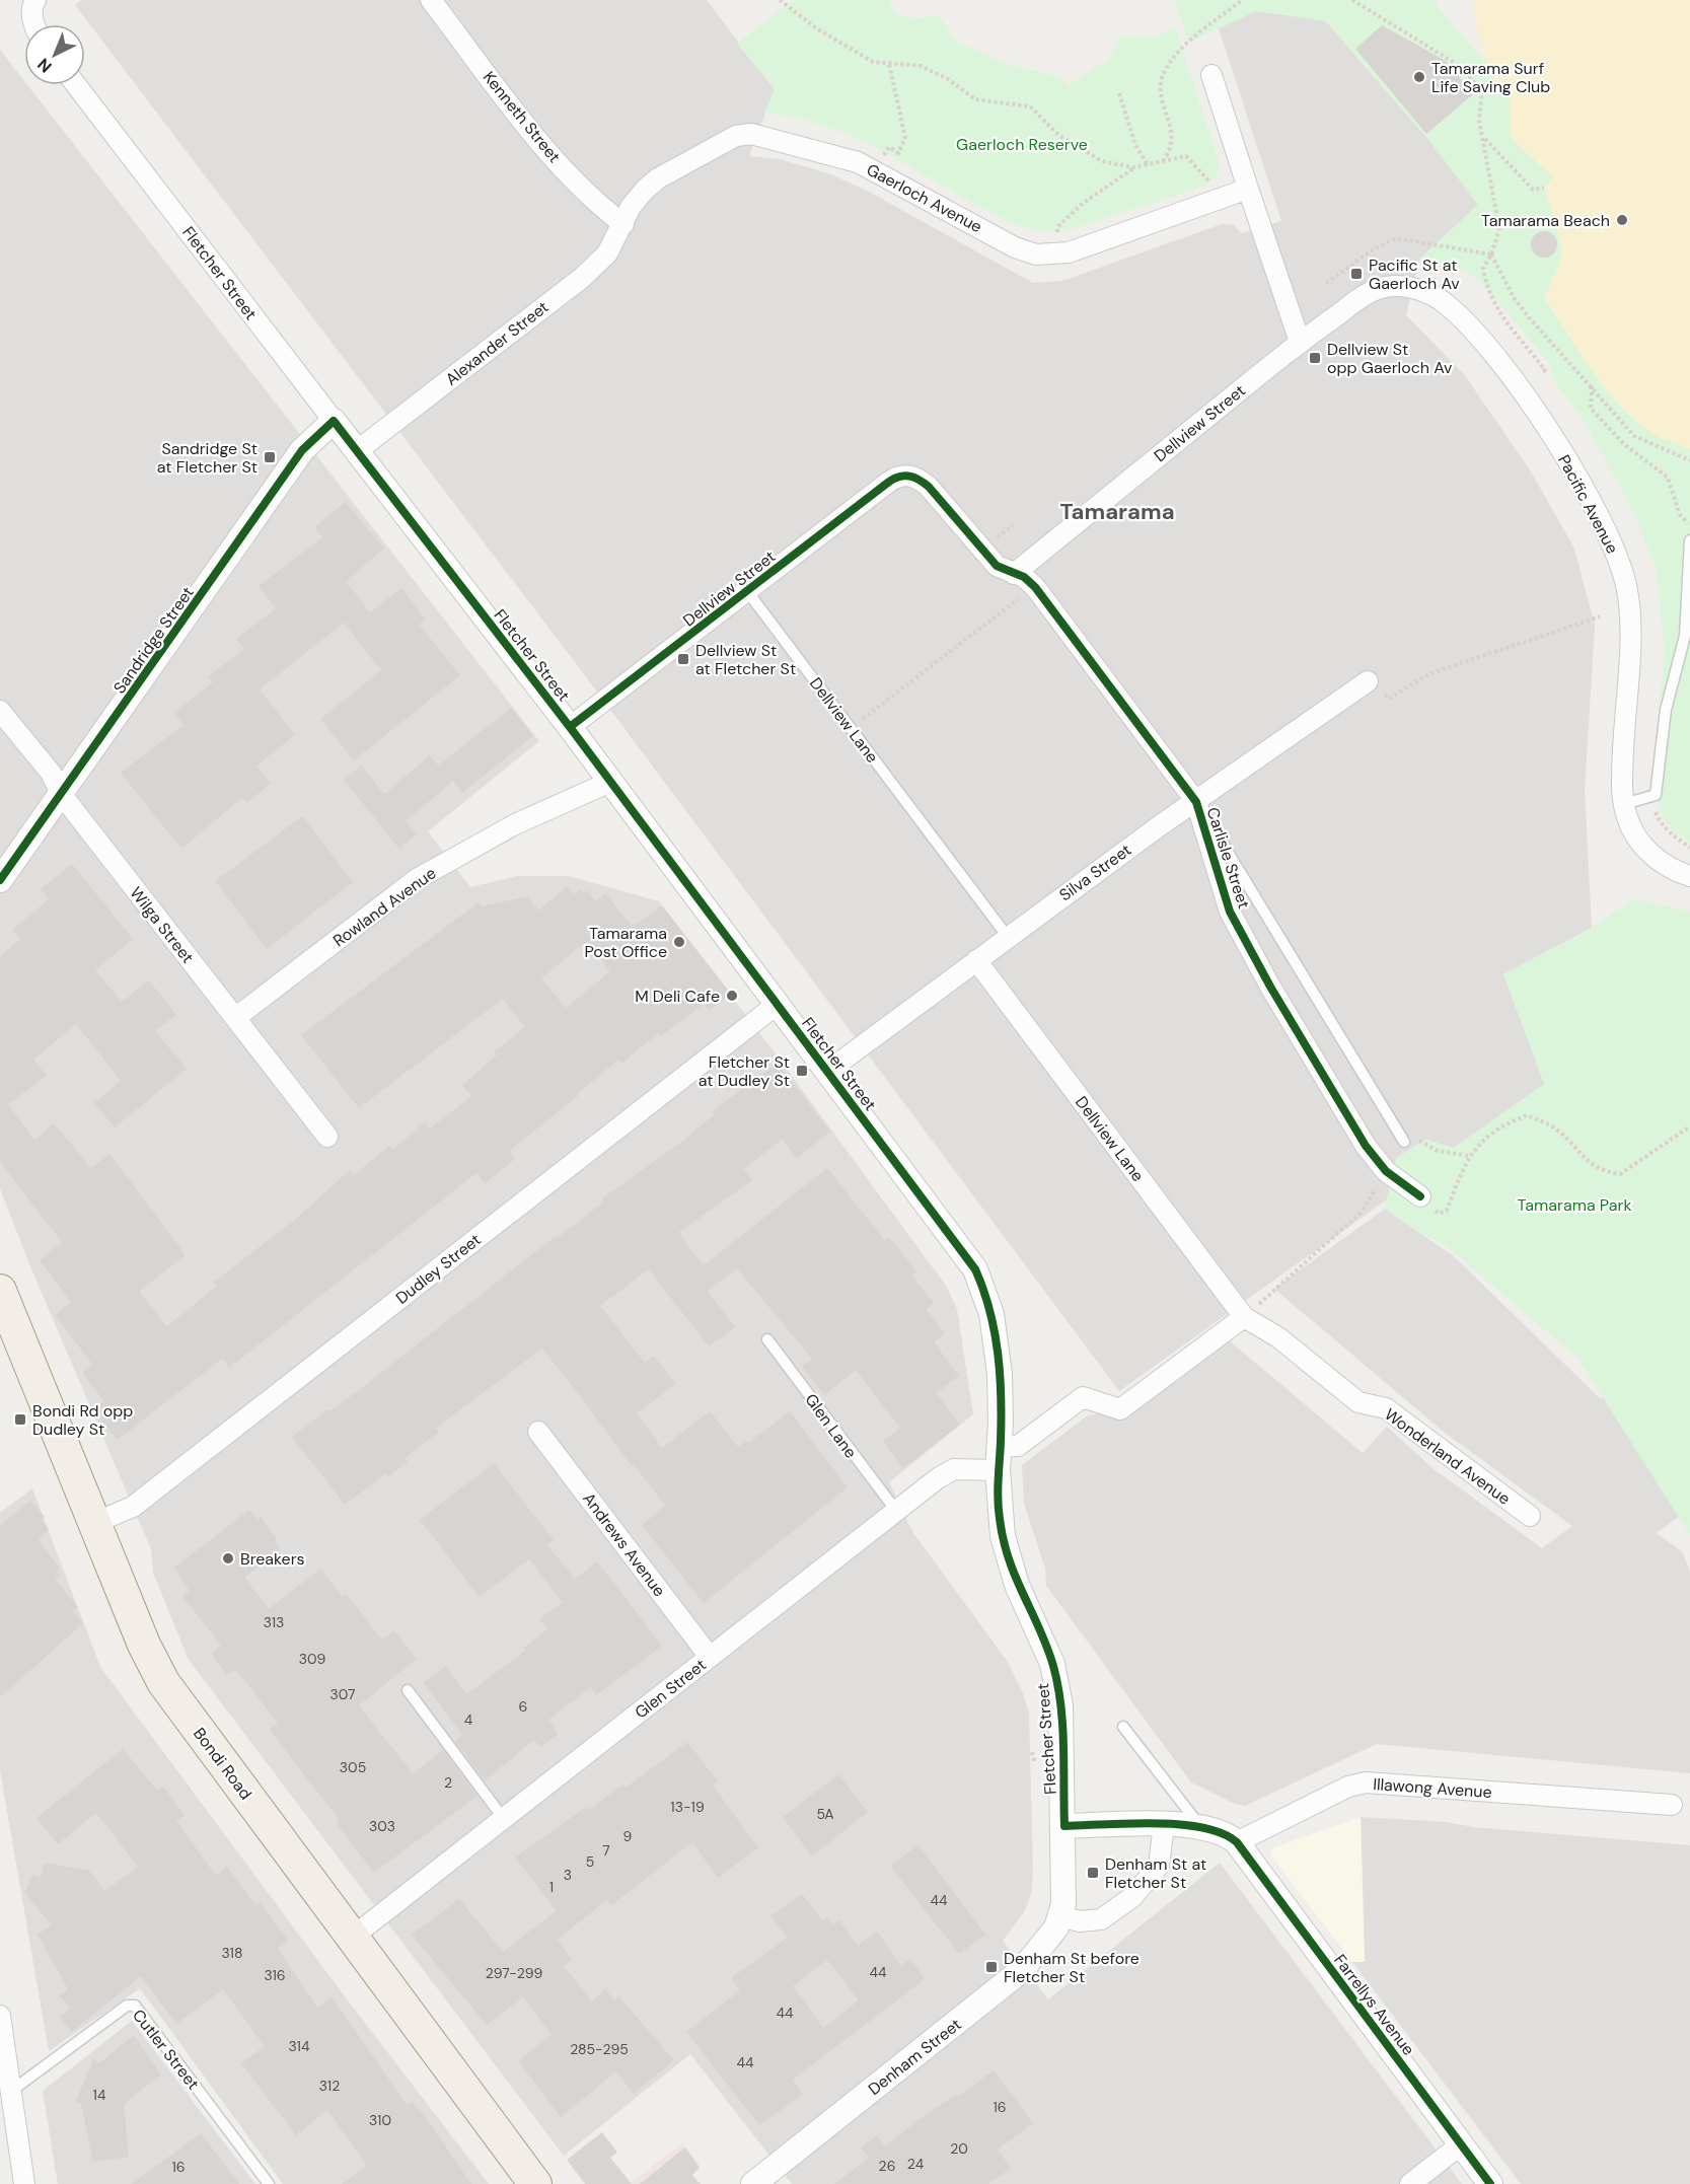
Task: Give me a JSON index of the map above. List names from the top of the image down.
{
  "streets": {
    "main road": ["Bondi Road"],
    "street": [
      "Kenneth Street",
      "Gaerloch Avenue",
      "Fletcher Street",
      "Alexander Street",
      "Dellview Street",
      "Pacific Avenue",
      "Sandridge Street",
      "Dellview Lane",
      "Carlisle Street",
      "Silva Street",
      "Rowland Avenue",
      "Wilga Street",
      "Dudley Street",
      "Wonderland Avenue",
      "Andrews Avenue",
      "Glen Street",
      "Illawong Avenue",
      "Farrellys Avenue",
      "Denham Street"
    ],
    "lane": ["Glen Lane", "Cutler Street"]
  },
  "crossings": [
    ["Kenneth Street", "Gaerloch Avenue"],
    ["Kenneth Street", "Alexander Street"],
    ["Gaerloch Avenue", "Alexander Street"],
    ["Fletcher Street", "Alexander Street"],
    ["Fletcher Street", "Dellview Street"],
    ["Fletcher Street", "Sandridge Street"],
    ["Fletcher Street", "Silva Street"],
    ["Fletcher Street", "Rowland Avenue"],
    ["Fletcher Street", "Dudley Street"],
    ["Fletcher Street", "Glen Street"],
    ["Fletcher Street", "Denham Street"],
    ["Dellview Street", "Pacific Avenue"],
    ["Dellview Street", "Dellview Lane"],
    ["Dellview Street", "Carlisle Street"],
    ["Sandridge Street", "Wilga Street"],
    ["Dellview Lane", "Silva Street"],
    ["Dellview Lane", "Wonderland Avenue"],
    ["Carlisle Street", "Silva Street"],
    ["Rowland Avenue", "Wilga Street"],
    ["Dudley Street", "Bondi Road"],
    ["Glen Lane", "Glen Street"],
    ["Andrews Avenue", "Glen Street"],
    ["Glen Street", "Bondi Road"],
    ["Illawong Avenue", "Farrellys Avenue"]
  ],
  "districts": ["Tamarama"],
  "parks": ["Gaerloch Reserve", "Tamarama Park"],
  "places": {
    "other": [
      "Tamarama Surf Life Saving Club",
      "Tamarama Beach",
      "Tamarama Post Office",
      "M Deli Cafe",
      "Breakers"
    ],
    "transit": [
      "Pacific St at Gaerloch Av",
      "Dellview St opp Gaerloch Av",
      "Sandridge St at Fletcher St",
      "Dellview St at Fletcher St",
      "Fletcher St at Dudley St",
      "Bondi Rd opp Dudley St",
      "Denham St at Fletcher St",
      "Denham St before Fletcher St"
    ]
  },
  "house_numbers": [
    "313",
    "309",
    "307",
    "6",
    "4",
    "305",
    "2",
    "13-19",
    "5A",
    "303",
    "9",
    "7",
    "5",
    "3",
    "1",
    "44",
    "318",
    "44",
    "297-299",
    "316",
    "44",
    "314",
    "285-295",
    "44",
    "312",
    "14",
    "16",
    "310",
    "20",
    "24",
    "26",
    "16"
  ],
  "north": "bottom left"
}
